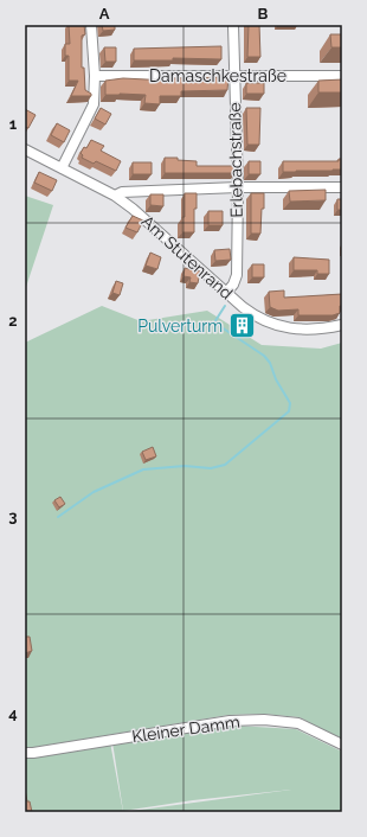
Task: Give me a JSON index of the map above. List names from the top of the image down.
{
  "streets": {
    "street": [
      "Damaschkestraße",
      "Erlebachstraße",
      "Am Stutenrand",
      "Kleiner Damm"
    ]
  },
  "crossings": [
    ["Damaschkestraße", "Erlebachstraße"],
    ["Erlebachstraße", "Am Stutenrand"]
  ],
  "places": {
    "building": ["Pulverturm"]
  },
  "grid": {
    "columns": ["A", "B"],
    "rows": [
      "1",
      "2",
      "3",
      "4"
    ]
  }
}
